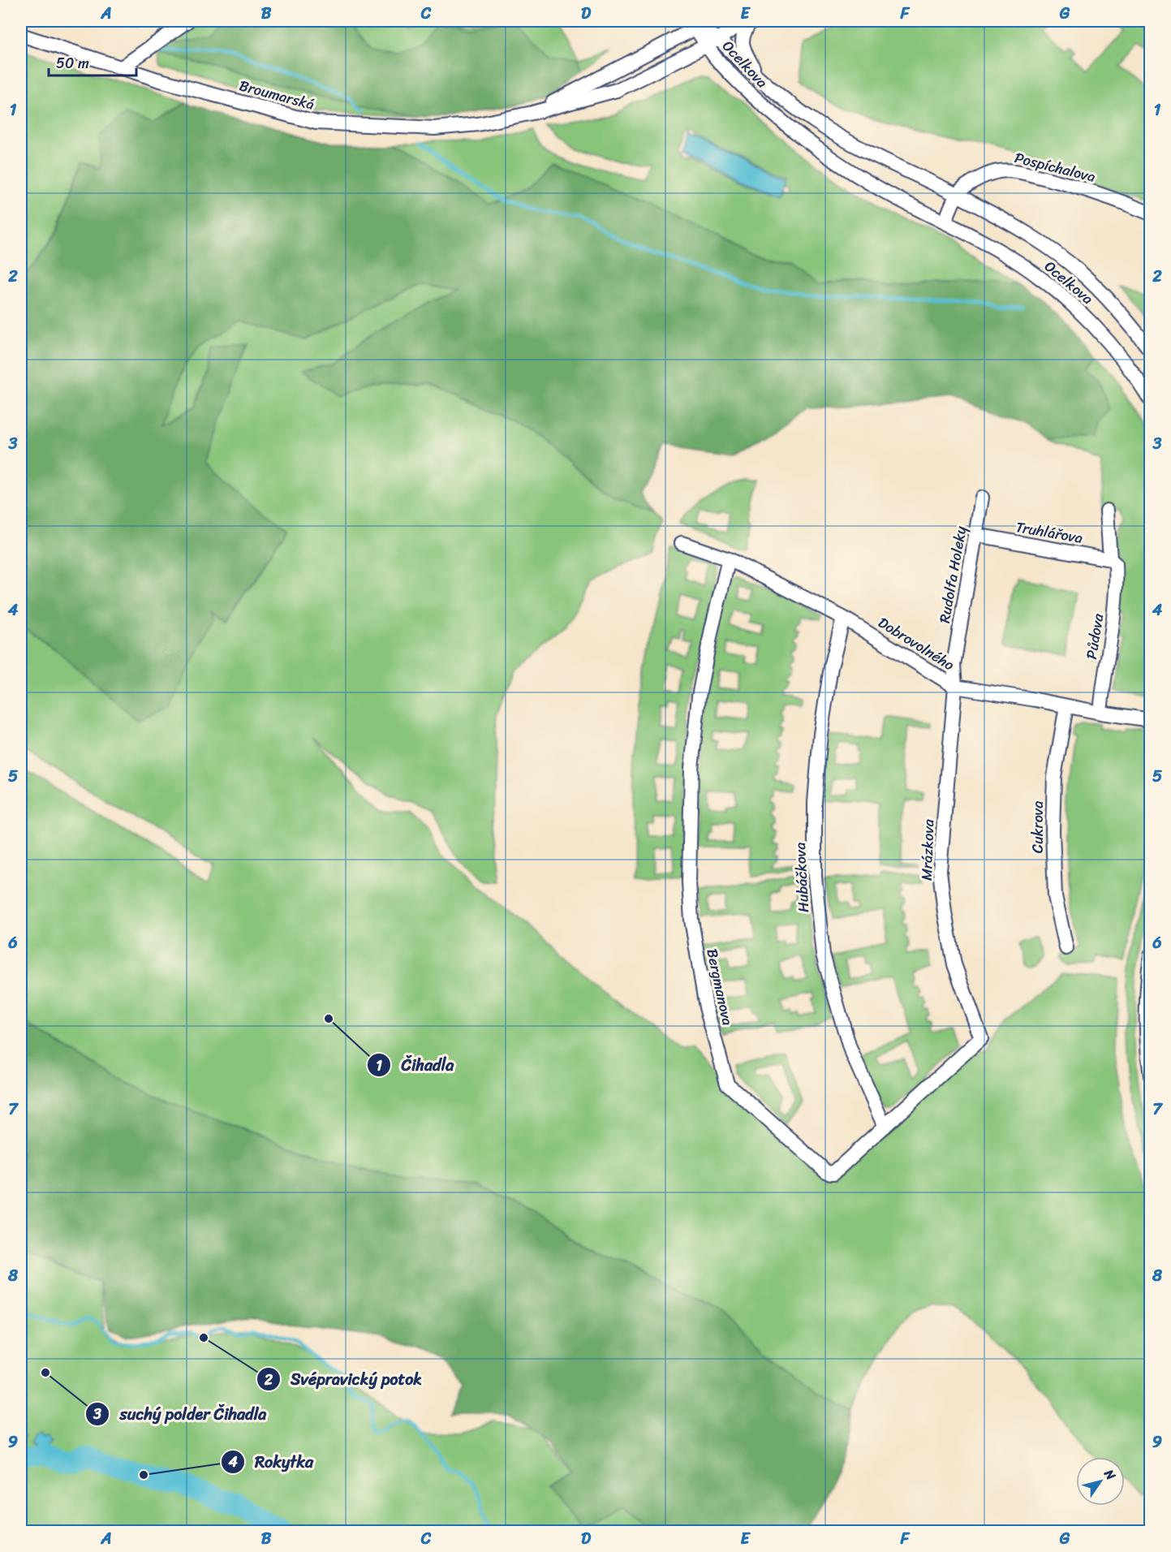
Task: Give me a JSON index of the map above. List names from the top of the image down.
{
  "streets": {
    "street": [
      "Ocelkova",
      "Broumarská",
      "Pospíchalova",
      "Truhlářova",
      "Rudolfa Holeky",
      "Půdova",
      "Dobrovolného",
      "Cukrova",
      "Mrázkova",
      "Hubáčkova",
      "Bergmanova"
    ]
  },
  "crossings": [
    ["Ocelkova", "Broumarská"],
    ["Ocelkova", "Pospíchalova"],
    ["Truhlářova", "Rudolfa Holeky"],
    ["Truhlářova", "Půdova"],
    ["Rudolfa Holeky", "Dobrovolného"],
    ["Rudolfa Holeky", "Mrázkova"],
    ["Půdova", "Dobrovolného"],
    ["Dobrovolného", "Cukrova"],
    ["Dobrovolného", "Mrázkova"],
    ["Dobrovolného", "Hubáčkova"],
    ["Dobrovolného", "Bergmanova"],
    ["Mrázkova", "Bergmanova"],
    ["Hubáčkova", "Bergmanova"]
  ],
  "places": [
    "Čihadla",
    "Svépravický potok",
    "suchý polder Čihadla",
    "Rokytka"
  ],
  "scale_bar": "50 m",
  "north": "top right",
  "grid": {
    "columns": [
      "A",
      "B",
      "C",
      "D",
      "E",
      "F",
      "G"
    ],
    "rows": [
      "1",
      "2",
      "3",
      "4",
      "5",
      "6",
      "7",
      "8",
      "9"
    ]
  }
}
